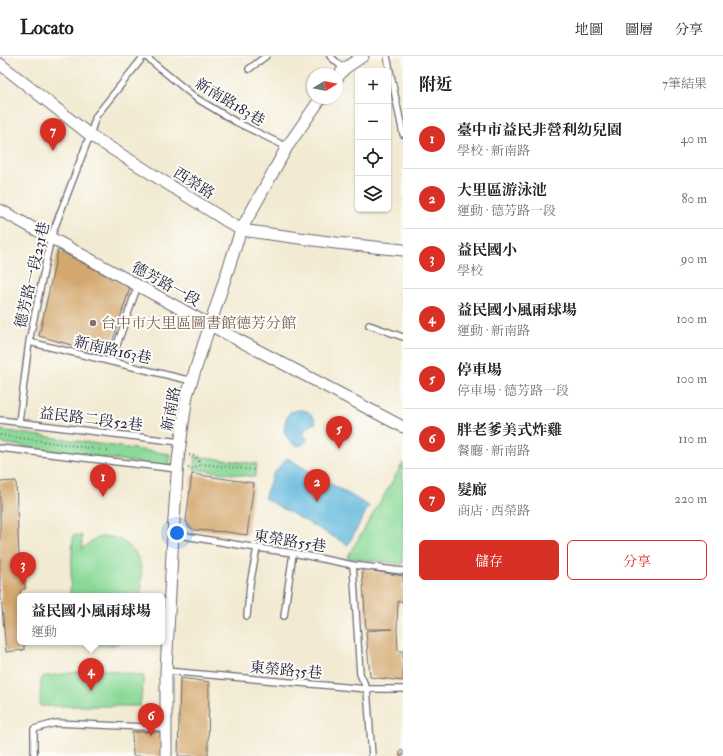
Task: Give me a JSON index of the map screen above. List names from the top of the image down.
{
  "streets": {
    "street": ["西榮路", "德芳路一段", "新南路"],
    "lane": [
      "新南路183巷",
      "德芳路一段231巷",
      "新南路163巷",
      "益民路二段52巷",
      "東榮路55巷",
      "東榮路35巷"
    ]
  },
  "crossings": [
    ["新南路183巷", "德芳路一段231巷"],
    ["新南路183巷", "新南路"],
    ["西榮路", "德芳路一段231巷"],
    ["西榮路", "新南路"],
    ["德芳路一段231巷", "德芳路一段"],
    ["德芳路一段231巷", "新南路163巷"],
    ["德芳路一段231巷", "益民路二段52巷"],
    ["德芳路一段", "新南路"],
    ["新南路163巷", "新南路"],
    ["新南路", "益民路二段52巷"],
    ["新南路", "東榮路55巷"],
    ["新南路", "東榮路35巷"]
  ],
  "places": ["台中市大里區圖書館德芳分館"],
  "north": "right",
  "page": {
    "header": "Locato",
    "nav": ["地圖", "圖層", "分享"],
    "heading": ["附近", "7筆結果"],
    "map_buttons": ["+", "−"],
    "list": [
      {
        "mark": "1",
        "name": "臺中市益民非營利幼兒園",
        "note": "學校 · 新南路",
        "value": "40 m"
      },
      {
        "mark": "2",
        "name": "大里區游泳池",
        "note": "運動 · 德芳路一段",
        "value": "80 m"
      },
      {
        "mark": "3",
        "name": "益民國小",
        "note": "學校",
        "value": "90 m"
      },
      {
        "mark": "4",
        "name": "益民國小風雨球場",
        "note": "運動 · 新南路",
        "value": "100 m"
      },
      {
        "mark": "5",
        "name": "停車場",
        "note": "停車場 · 德芳路一段",
        "value": "100 m"
      },
      {
        "mark": "6",
        "name": "胖老爹美式炸雞",
        "note": "餐廳 · 新南路",
        "value": "110 m"
      },
      {
        "mark": "7",
        "name": "髮廊",
        "note": "商店 · 西榮路",
        "value": "220 m"
      }
    ],
    "pins": [
      "7",
      "5",
      "1",
      "2",
      "3",
      "4",
      "6"
    ],
    "buttons": ["儲存", "分享"],
    "popup": ["益民國小風雨球場", "運動"]
  }
}
